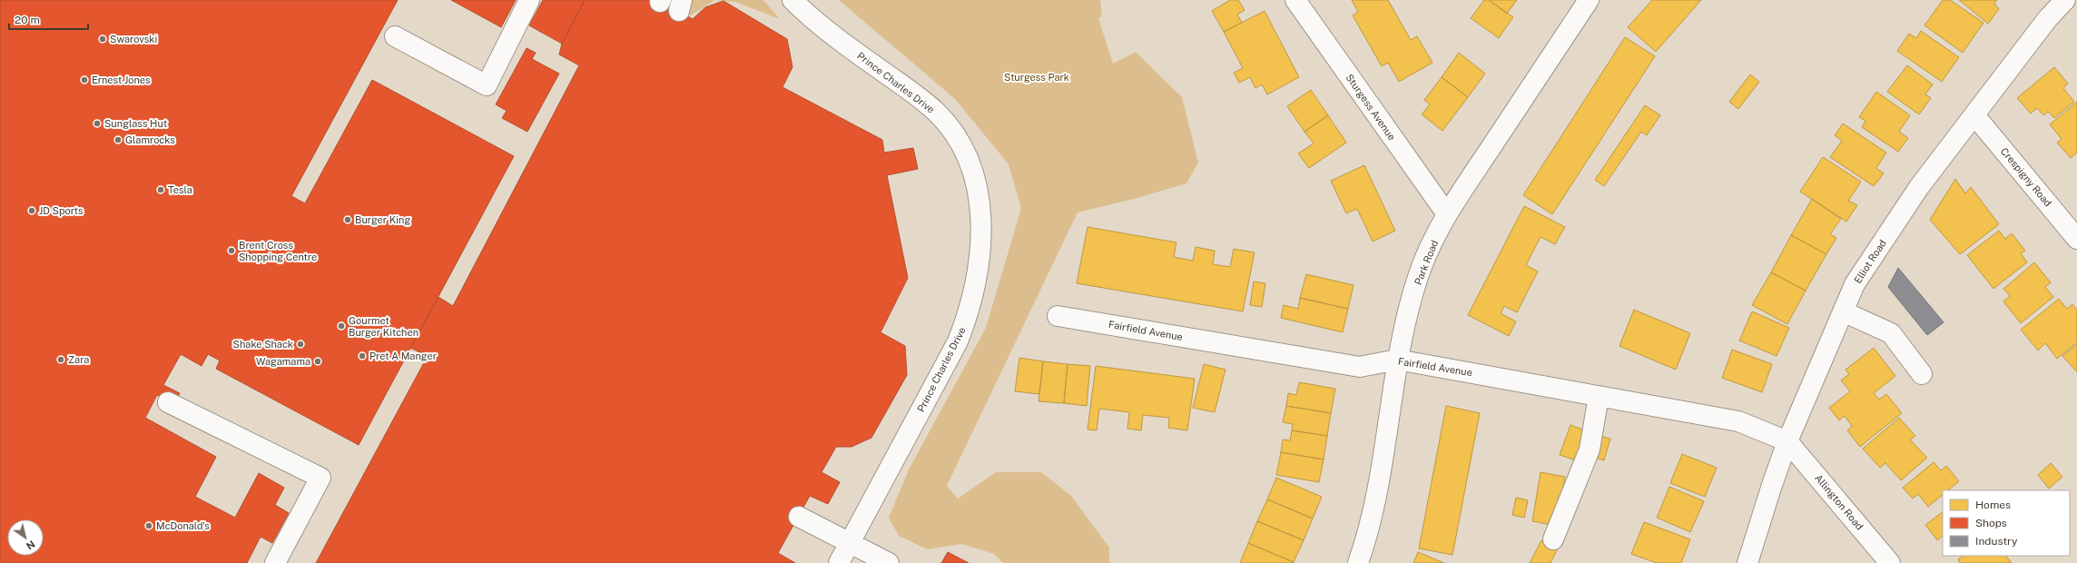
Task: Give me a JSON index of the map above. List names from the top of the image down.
{
  "streets": {
    "street": [
      "Prince Charles Drive",
      "Sturgess Avenue",
      "Crespigny Road",
      "Elliot Road",
      "Park Road",
      "Fairfield Avenue",
      "Allington Road"
    ]
  },
  "crossings": [
    ["Sturgess Avenue", "Park Road"],
    ["Crespigny Road", "Elliot Road"],
    ["Elliot Road", "Fairfield Avenue"],
    ["Elliot Road", "Allington Road"],
    ["Park Road", "Fairfield Avenue"],
    ["Fairfield Avenue", "Allington Road"]
  ],
  "parks": ["Sturgess Park"],
  "places": [
    "Swarovski",
    "Ernest Jones",
    "Sunglass Hut",
    "Glamrocks",
    "Tesla",
    "JD Sports",
    "Burger King",
    "Brent Cross Shopping Centre",
    "Gourmet Burger Kitchen",
    "Shake Shack",
    "Pret A Manger",
    "Zara",
    "Wagamama",
    "McDonald's"
  ],
  "legend": ["Homes", "Shops", "Industry"],
  "scale_bar": "20 m",
  "north": "bottom right"
}
